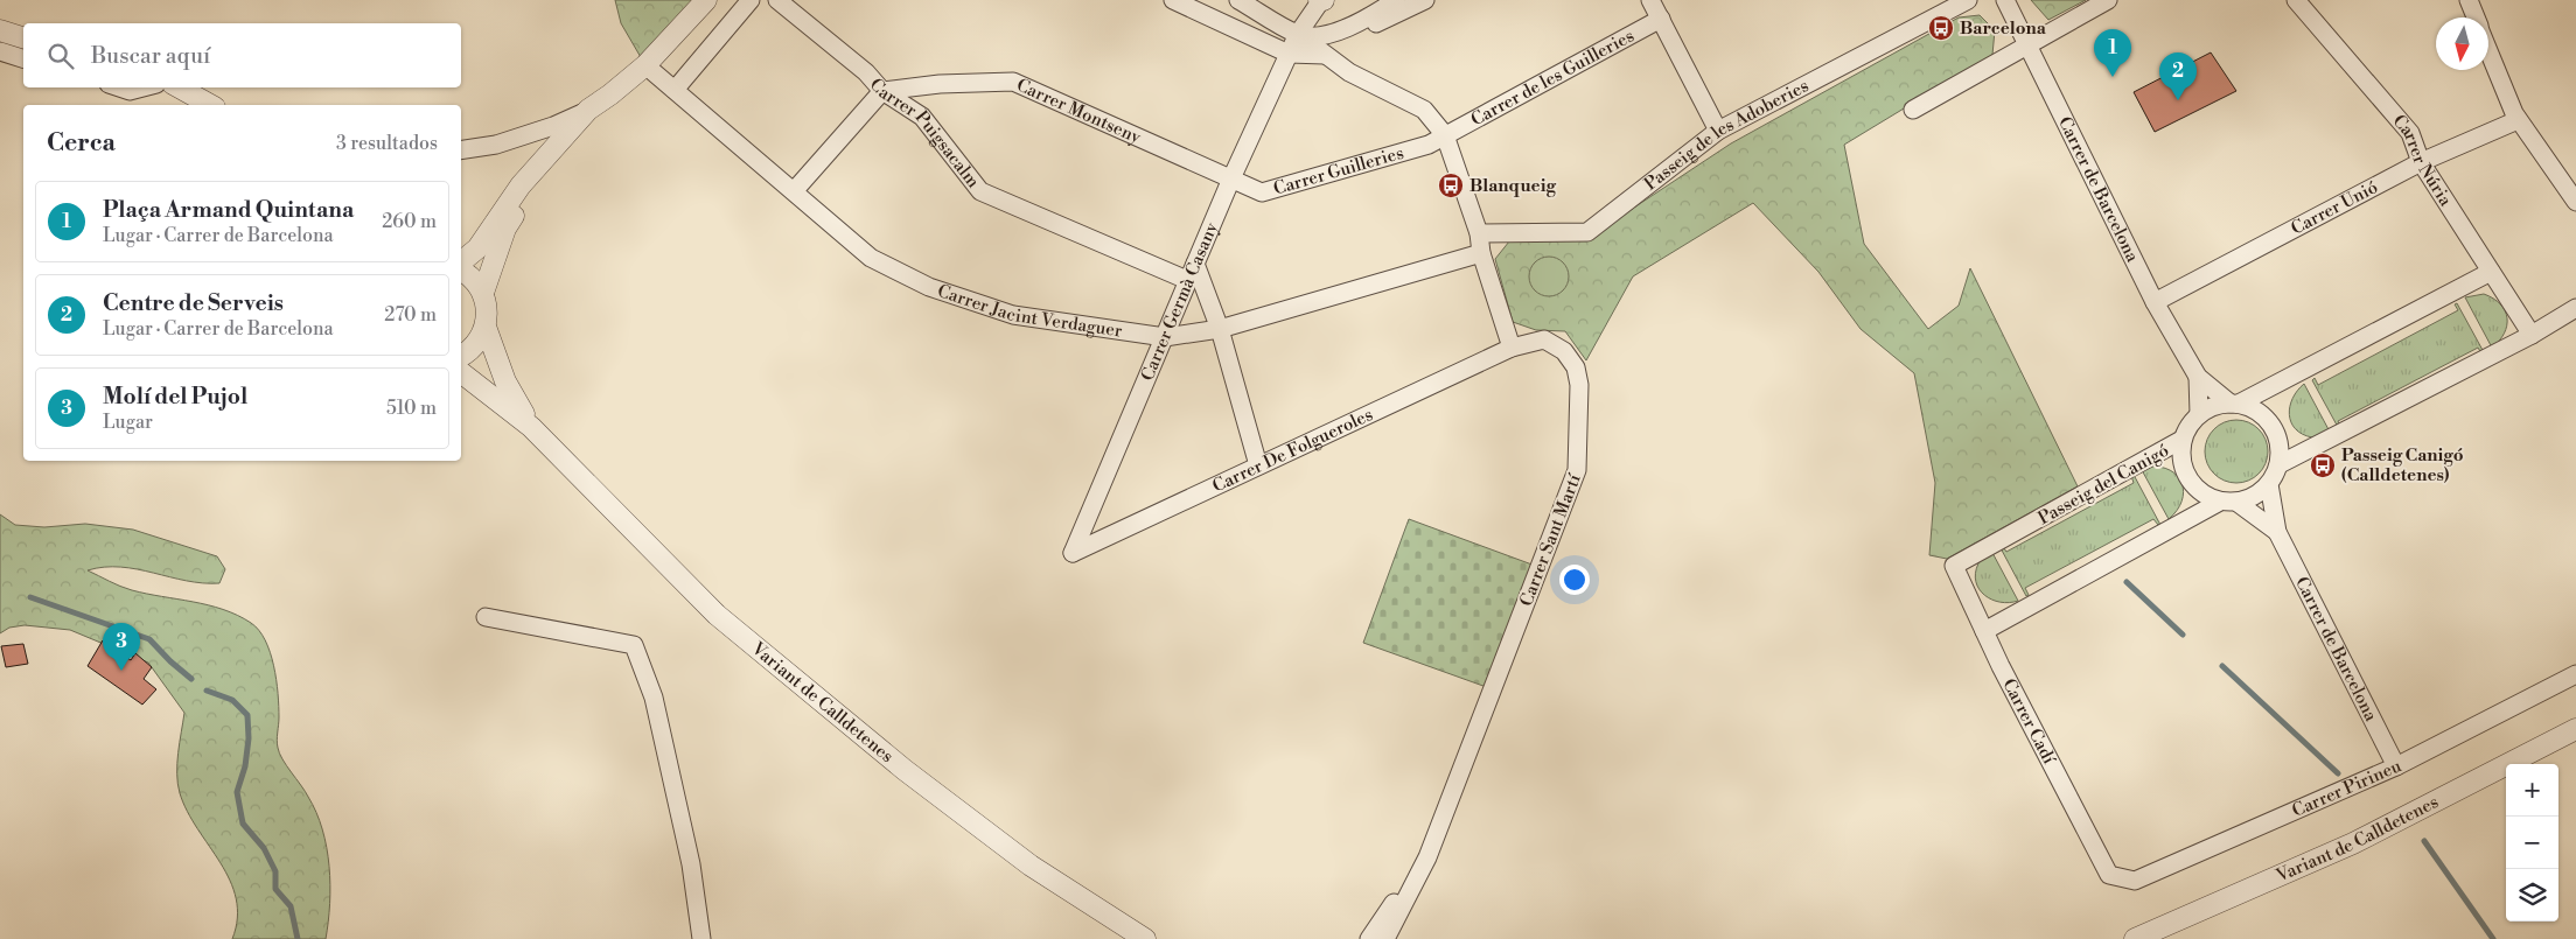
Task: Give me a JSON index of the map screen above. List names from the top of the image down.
{
  "streets": {
    "street": [
      "Carrer de les Guilleries",
      "Carrer Montseny",
      "Carrer Puigsacalm",
      "Passeig de les Adoberies",
      "Carrer Núria",
      "Carrer Guilleries",
      "Carrer de Barcelona",
      "Carrer Unió",
      "Carrer Germà Casany",
      "Carrer Jacint Verdaguer",
      "Carrer De Folgueroles",
      "Passeig del Canigó",
      "Carrer Sant Martí",
      "Variant de Calldetenes",
      "Carrer Cadí",
      "Carrer Pirineu"
    ]
  },
  "crossings": [
    ["Carrer de les Guilleries", "Carrer Guilleries"],
    ["Carrer Montseny", "Carrer Puigsacalm"],
    ["Carrer Montseny", "Carrer Guilleries"],
    ["Carrer Montseny", "Carrer Germà Casany"],
    ["Carrer Puigsacalm", "Carrer Germà Casany"],
    ["Carrer Núria", "Carrer Unió"],
    ["Carrer Guilleries", "Carrer Germà Casany"],
    ["Carrer de Barcelona", "Carrer Unió"],
    ["Carrer de Barcelona", "Passeig del Canigó"],
    ["Carrer de Barcelona", "Carrer Pirineu"],
    ["Carrer Germà Casany", "Carrer Jacint Verdaguer"],
    ["Carrer Germà Casany", "Carrer De Folgueroles"],
    ["Carrer Jacint Verdaguer", "Variant de Calldetenes"],
    ["Carrer De Folgueroles", "Carrer Sant Martí"],
    ["Passeig del Canigó", "Carrer Cadí"],
    ["Carrer Cadí", "Carrer Pirineu"]
  ],
  "places": {
    "bus stop": ["Barcelona", "Blanqueig", "Passeig Canigó (Calldetenes)"]
  },
  "north": "bottom",
  "page": {
    "search": "Buscar aquí",
    "pins": ["1", "2", "3"],
    "heading": ["Cerca", "3 resultados"],
    "list": [
      {
        "mark": "1",
        "name": "Plaça Armand Quintana",
        "note": "Lugar · Carrer de Barcelona",
        "value": "260 m"
      },
      {
        "mark": "2",
        "name": "Centre de Serveis",
        "note": "Lugar · Carrer de Barcelona",
        "value": "270 m"
      },
      {
        "mark": "3",
        "name": "Molí del Pujol",
        "note": "Lugar",
        "value": "510 m"
      }
    ],
    "map_buttons": ["+", "−"]
  }
}
